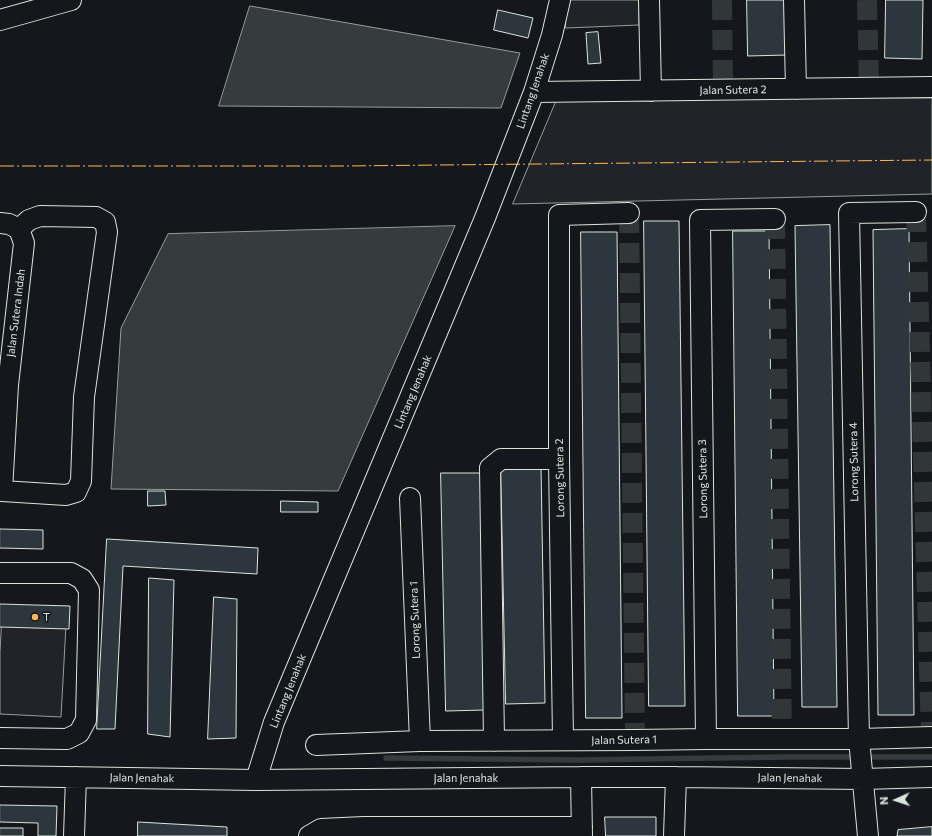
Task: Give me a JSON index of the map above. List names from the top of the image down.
{
  "streets": {
    "street": [
      "Jalan Sutera 2",
      "Lintang Jenahak",
      "Jalan Sutera Indah",
      "Lorong Sutera 4",
      "Lorong Sutera 2",
      "Lorong Sutera 3",
      "Lorong Sutera 1",
      "Jalan Sutera 1",
      "Jalan Jenahak"
    ]
  },
  "crossings": [
    ["Jalan Sutera 2", "Lintang Jenahak"],
    ["Lintang Jenahak", "Jalan Jenahak"],
    ["Lorong Sutera 4", "Jalan Sutera 1"],
    ["Lorong Sutera 4", "Jalan Jenahak"],
    ["Lorong Sutera 2", "Jalan Sutera 1"],
    ["Lorong Sutera 3", "Jalan Sutera 1"],
    ["Lorong Sutera 1", "Jalan Sutera 1"]
  ],
  "places": ["T"],
  "north": "left"
}
